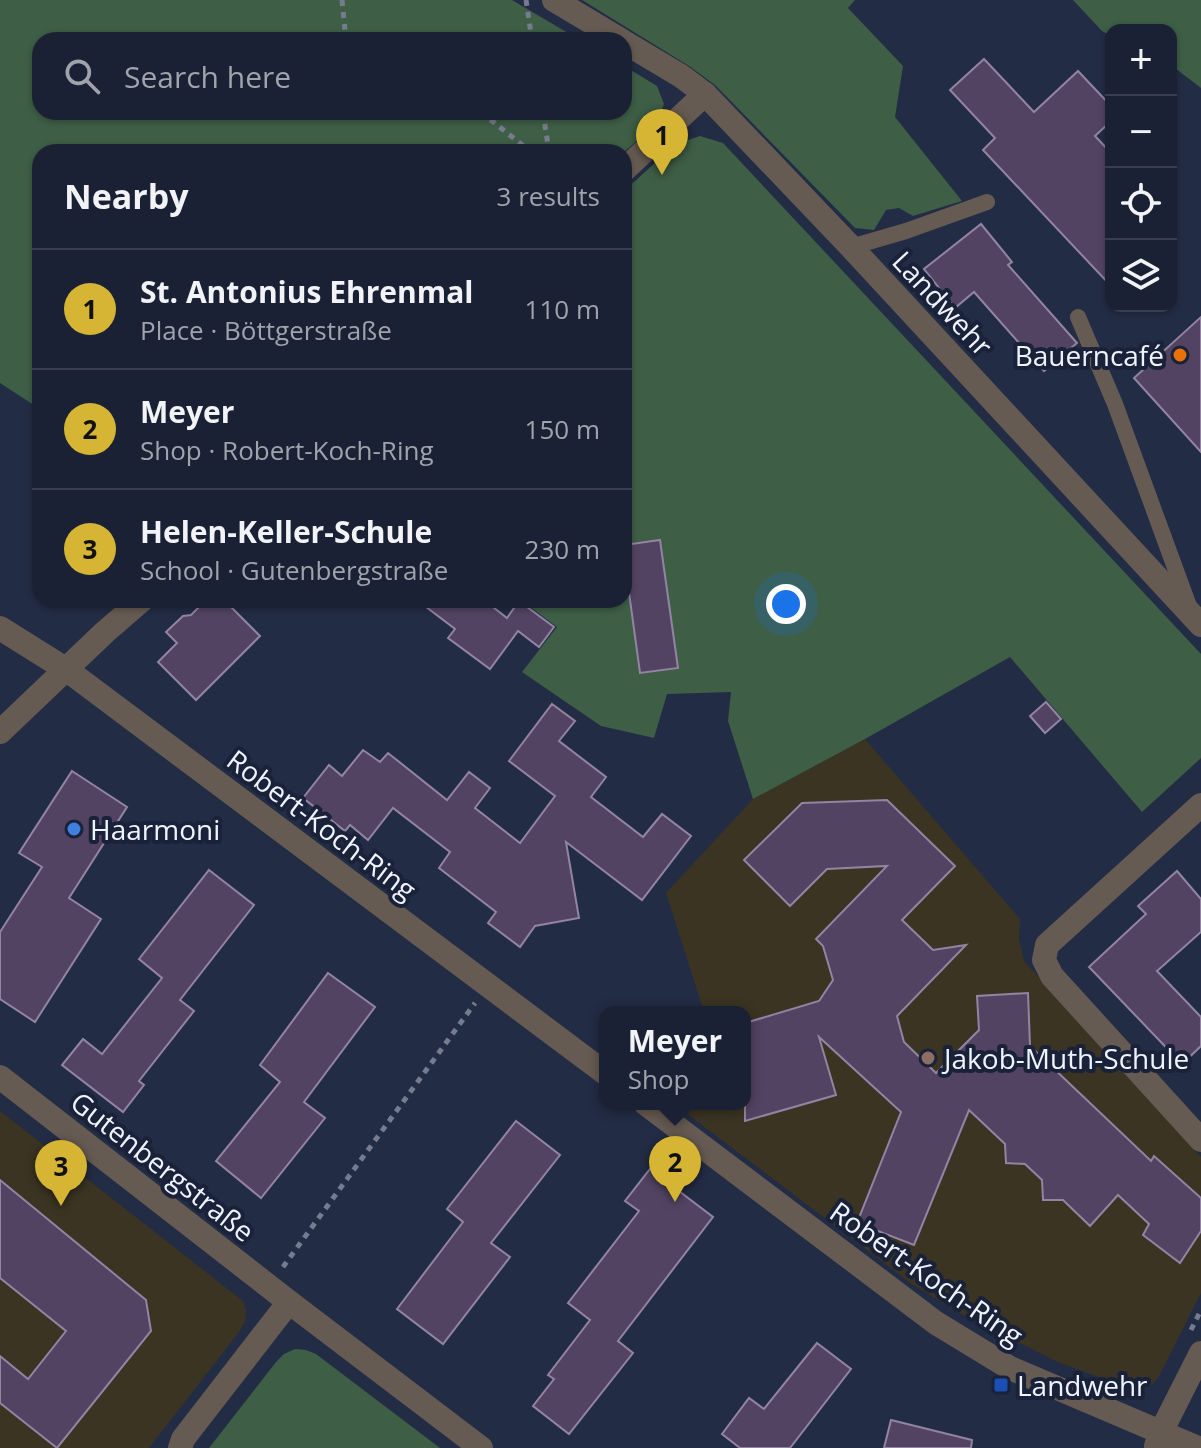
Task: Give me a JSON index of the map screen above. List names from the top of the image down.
{
  "streets": {
    "street": ["Landwehr", "Robert-Koch-Ring", "Gutenbergstraße"]
  },
  "places": {
    "other": ["Bauerncafé", "Haarmoni", "Jakob-Muth-Schule"],
    "transit": ["Landwehr"]
  },
  "page": {
    "map_buttons": ["+", "−"],
    "search": "Search here",
    "pins": ["1", "2", "3"],
    "heading": ["Nearby", "3 results"],
    "list": [
      {
        "mark": "1",
        "name": "St. Antonius Ehrenmal",
        "note": "Place · Böttgerstraße",
        "value": "110 m"
      },
      {
        "mark": "2",
        "name": "Meyer",
        "note": "Shop · Robert-Koch-Ring",
        "value": "150 m"
      },
      {
        "mark": "3",
        "name": "Helen-Keller-Schule",
        "note": "School · Gutenbergstraße",
        "value": "230 m"
      }
    ],
    "popup": ["Meyer", "Shop"]
  }
}
